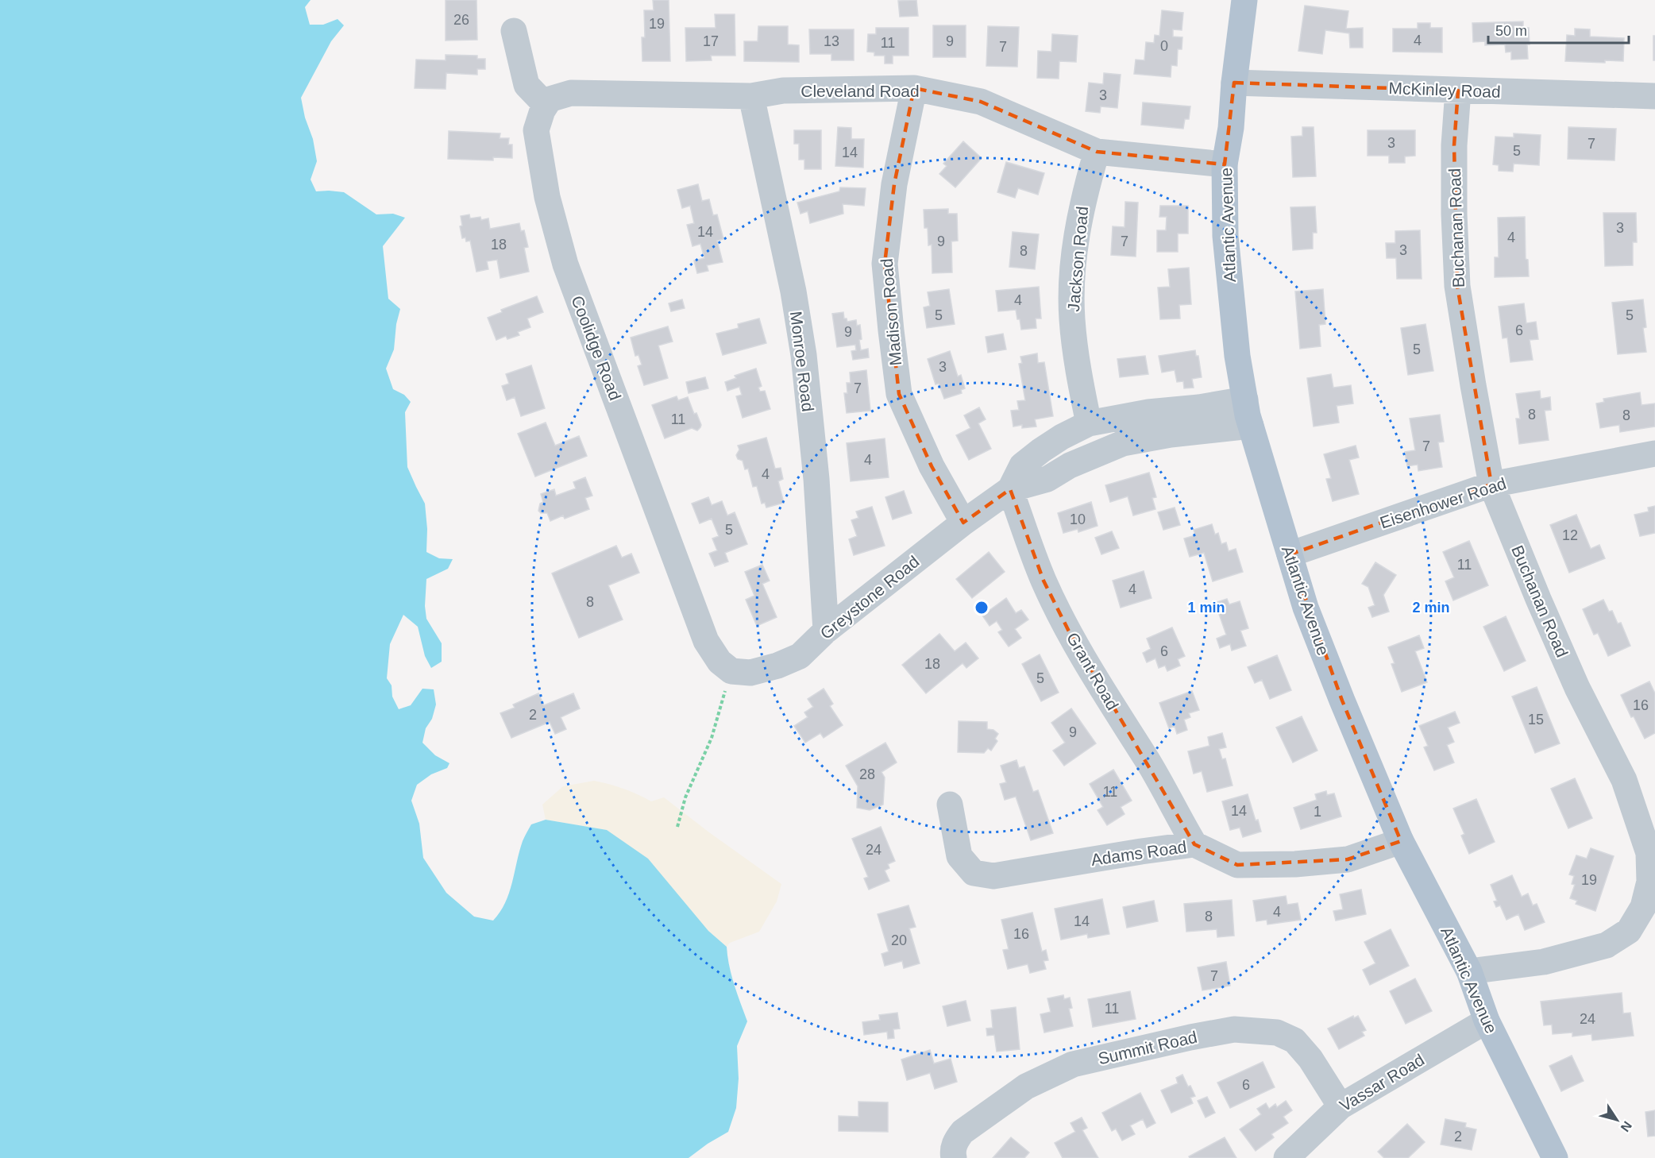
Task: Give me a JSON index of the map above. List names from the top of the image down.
{
  "streets": {
    "main road": ["Atlantic Avenue"],
    "street": [
      "McKinley Road",
      "Cleveland Road",
      "Buchanan Road",
      "Jackson Road",
      "Madison Road",
      "Coolidge Road",
      "Monroe Road",
      "Eisenhower Road",
      "Greystone Road",
      "Grant Road",
      "Adams Road",
      "Summit Road",
      "Vassar Road"
    ]
  },
  "crossings": [
    ["McKinley Road", "Atlantic Avenue"],
    ["McKinley Road", "Buchanan Road"],
    ["Cleveland Road", "Atlantic Avenue"],
    ["Cleveland Road", "Jackson Road"],
    ["Cleveland Road", "Madison Road"],
    ["Cleveland Road", "Coolidge Road"],
    ["Cleveland Road", "Monroe Road"],
    ["Atlantic Avenue", "Buchanan Road"],
    ["Atlantic Avenue", "Eisenhower Road"],
    ["Atlantic Avenue", "Greystone Road"],
    ["Atlantic Avenue", "Adams Road"],
    ["Atlantic Avenue", "Vassar Road"],
    ["Buchanan Road", "Eisenhower Road"],
    ["Jackson Road", "Greystone Road"],
    ["Madison Road", "Greystone Road"],
    ["Coolidge Road", "Greystone Road"],
    ["Monroe Road", "Greystone Road"],
    ["Greystone Road", "Grant Road"],
    ["Grant Road", "Adams Road"],
    ["Summit Road", "Vassar Road"]
  ],
  "house_numbers": [
    "26",
    "19",
    "4",
    "17",
    "13",
    "9",
    "11",
    "0",
    "7",
    "3",
    "3",
    "7",
    "5",
    "14",
    "3",
    "14",
    "4",
    "9",
    "7",
    "18",
    "3",
    "8",
    "4",
    "5",
    "5",
    "6",
    "9",
    "5",
    "3",
    "7",
    "8",
    "8",
    "11",
    "7",
    "4",
    "4",
    "10",
    "5",
    "12",
    "11",
    "4",
    "8",
    "6",
    "18",
    "5",
    "16",
    "2",
    "15",
    "9",
    "28",
    "11",
    "14",
    "1",
    "24",
    "19",
    "4",
    "8",
    "14",
    "16",
    "20",
    "7",
    "11",
    "24",
    "6",
    "2"
  ],
  "scale_bar": "50 m",
  "north": "bottom right",
  "rings": ["1 min", "2 min"]
}
